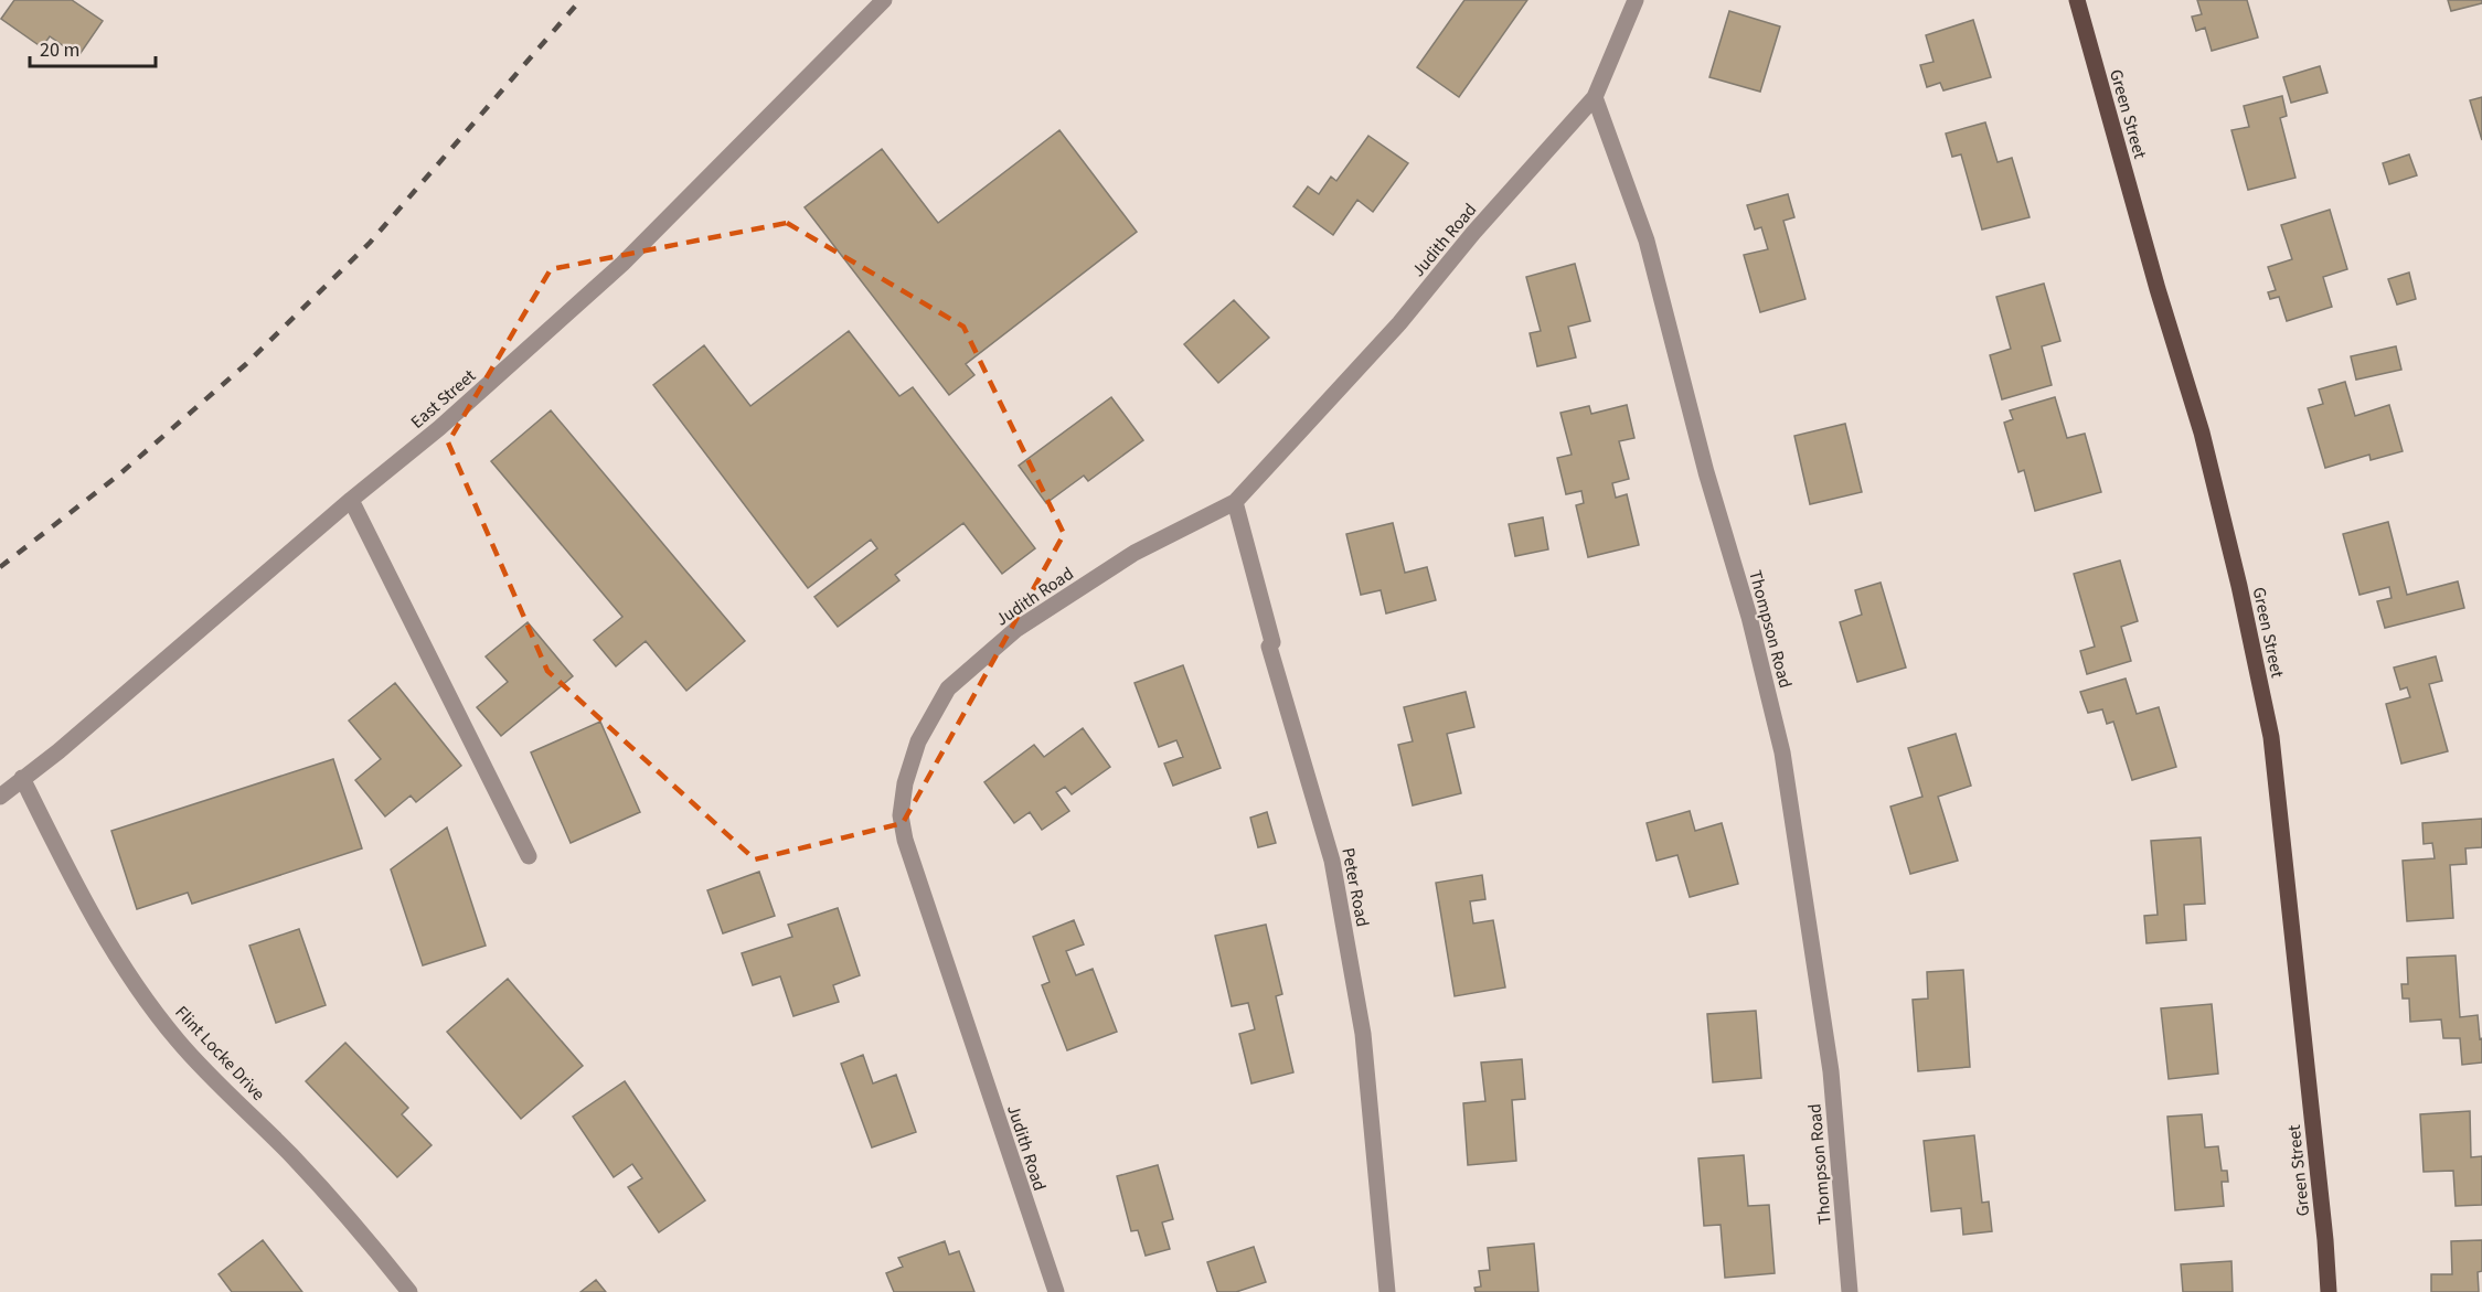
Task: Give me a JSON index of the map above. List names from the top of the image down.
{
  "streets": {
    "main road": ["Green Street"],
    "street": [
      "Judith Road",
      "East Street",
      "Thompson Road",
      "Peter Road",
      "Flint Locke Drive"
    ]
  },
  "crossings": [
    ["Judith Road", "Thompson Road"],
    ["Judith Road", "Peter Road"],
    ["East Street", "Flint Locke Drive"]
  ],
  "scale_bar": "20 m"
}
